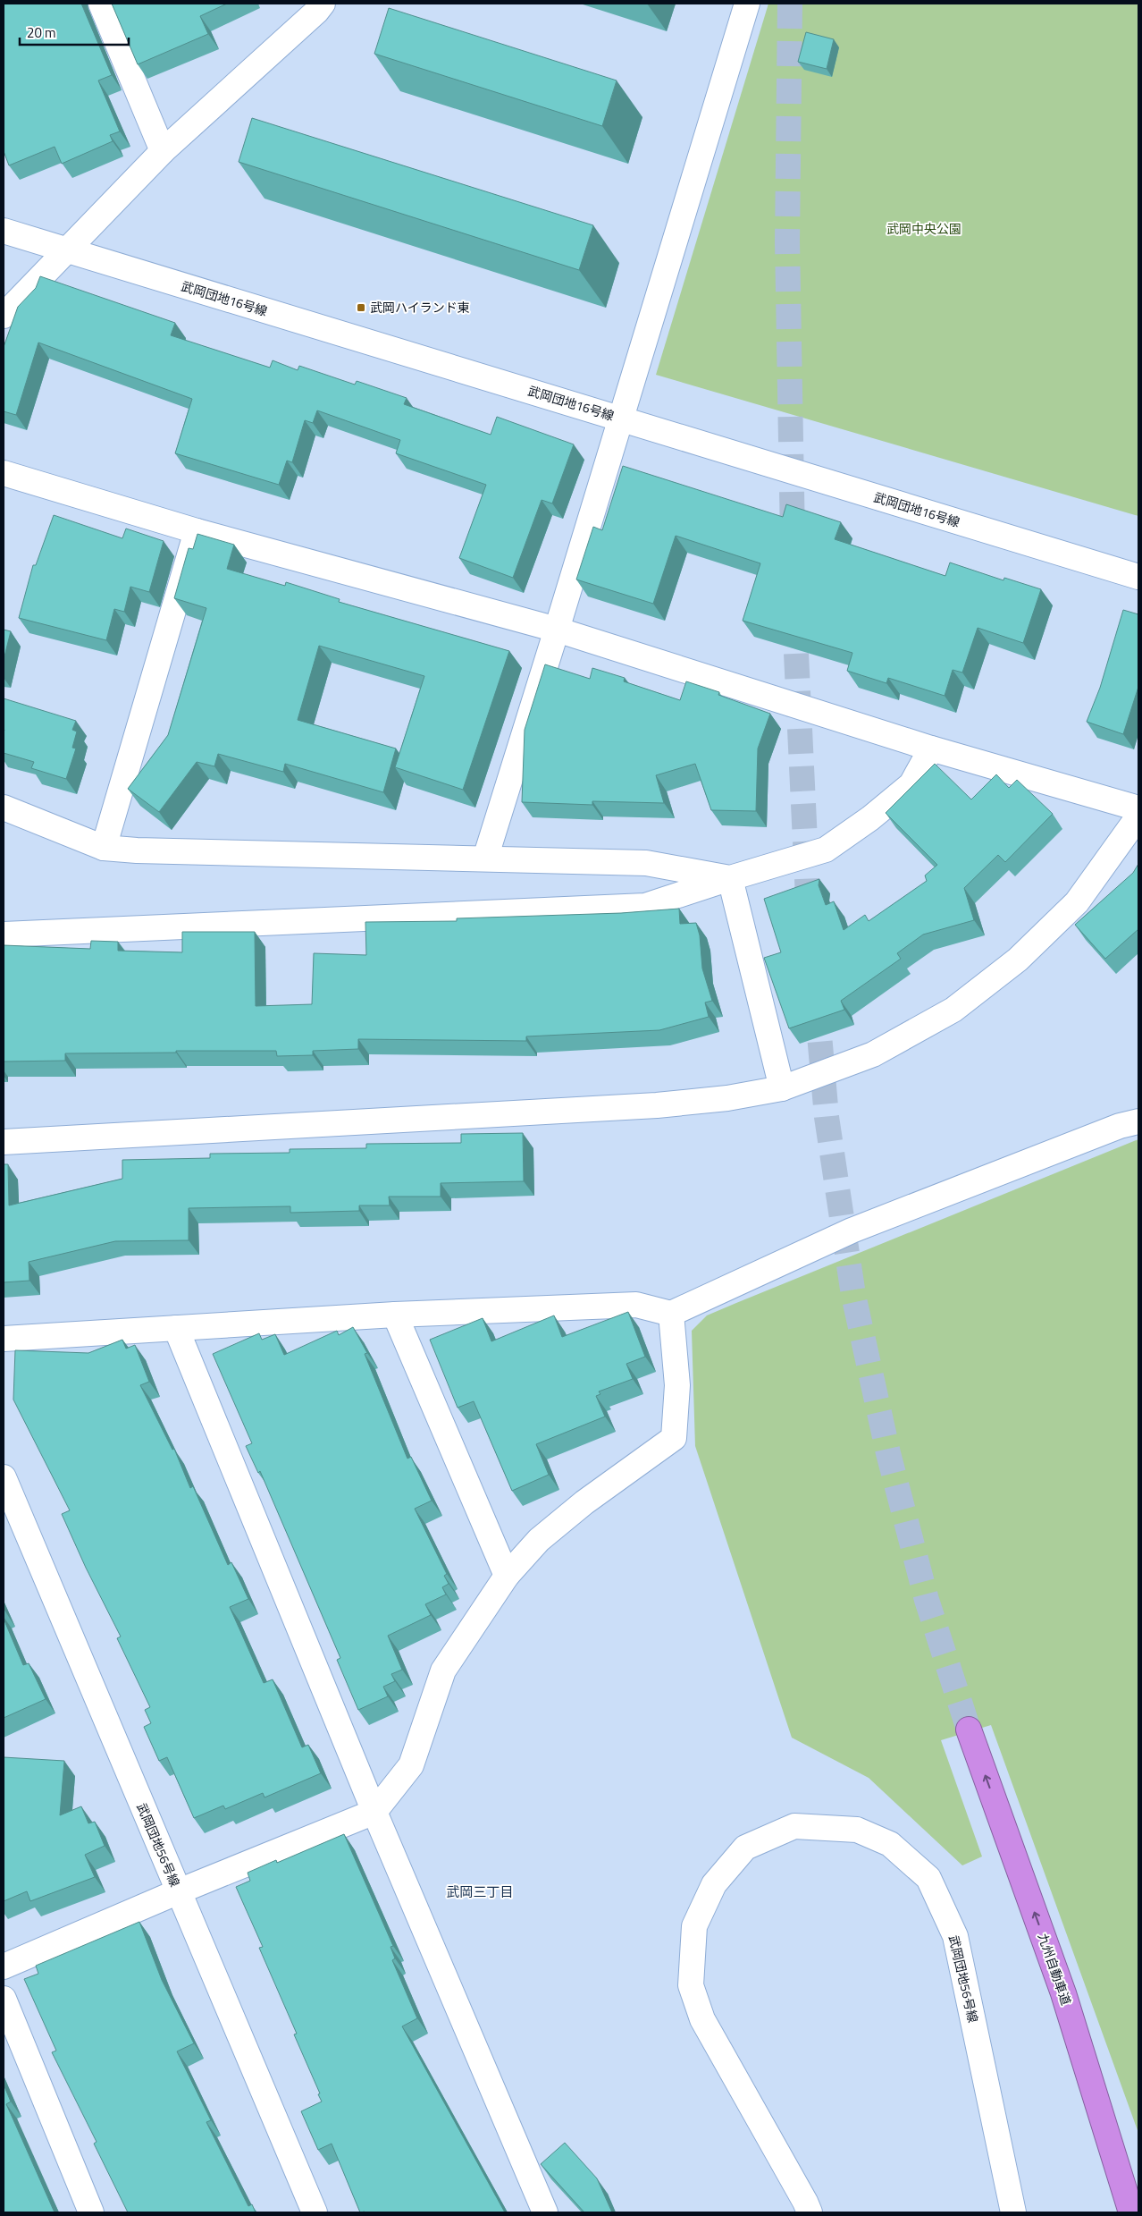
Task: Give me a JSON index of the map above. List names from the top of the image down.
{
  "streets": {
    "highway": ["九州自動車道"],
    "street": ["武岡団地16号線", "武岡団地56号線"]
  },
  "one_way": ["九州自動車道"],
  "districts": ["武岡三丁目"],
  "parks": ["武岡中央公園"],
  "places": {
    "transit": ["武岡ハイランド東"]
  },
  "scale_bar": "20 m"
}
